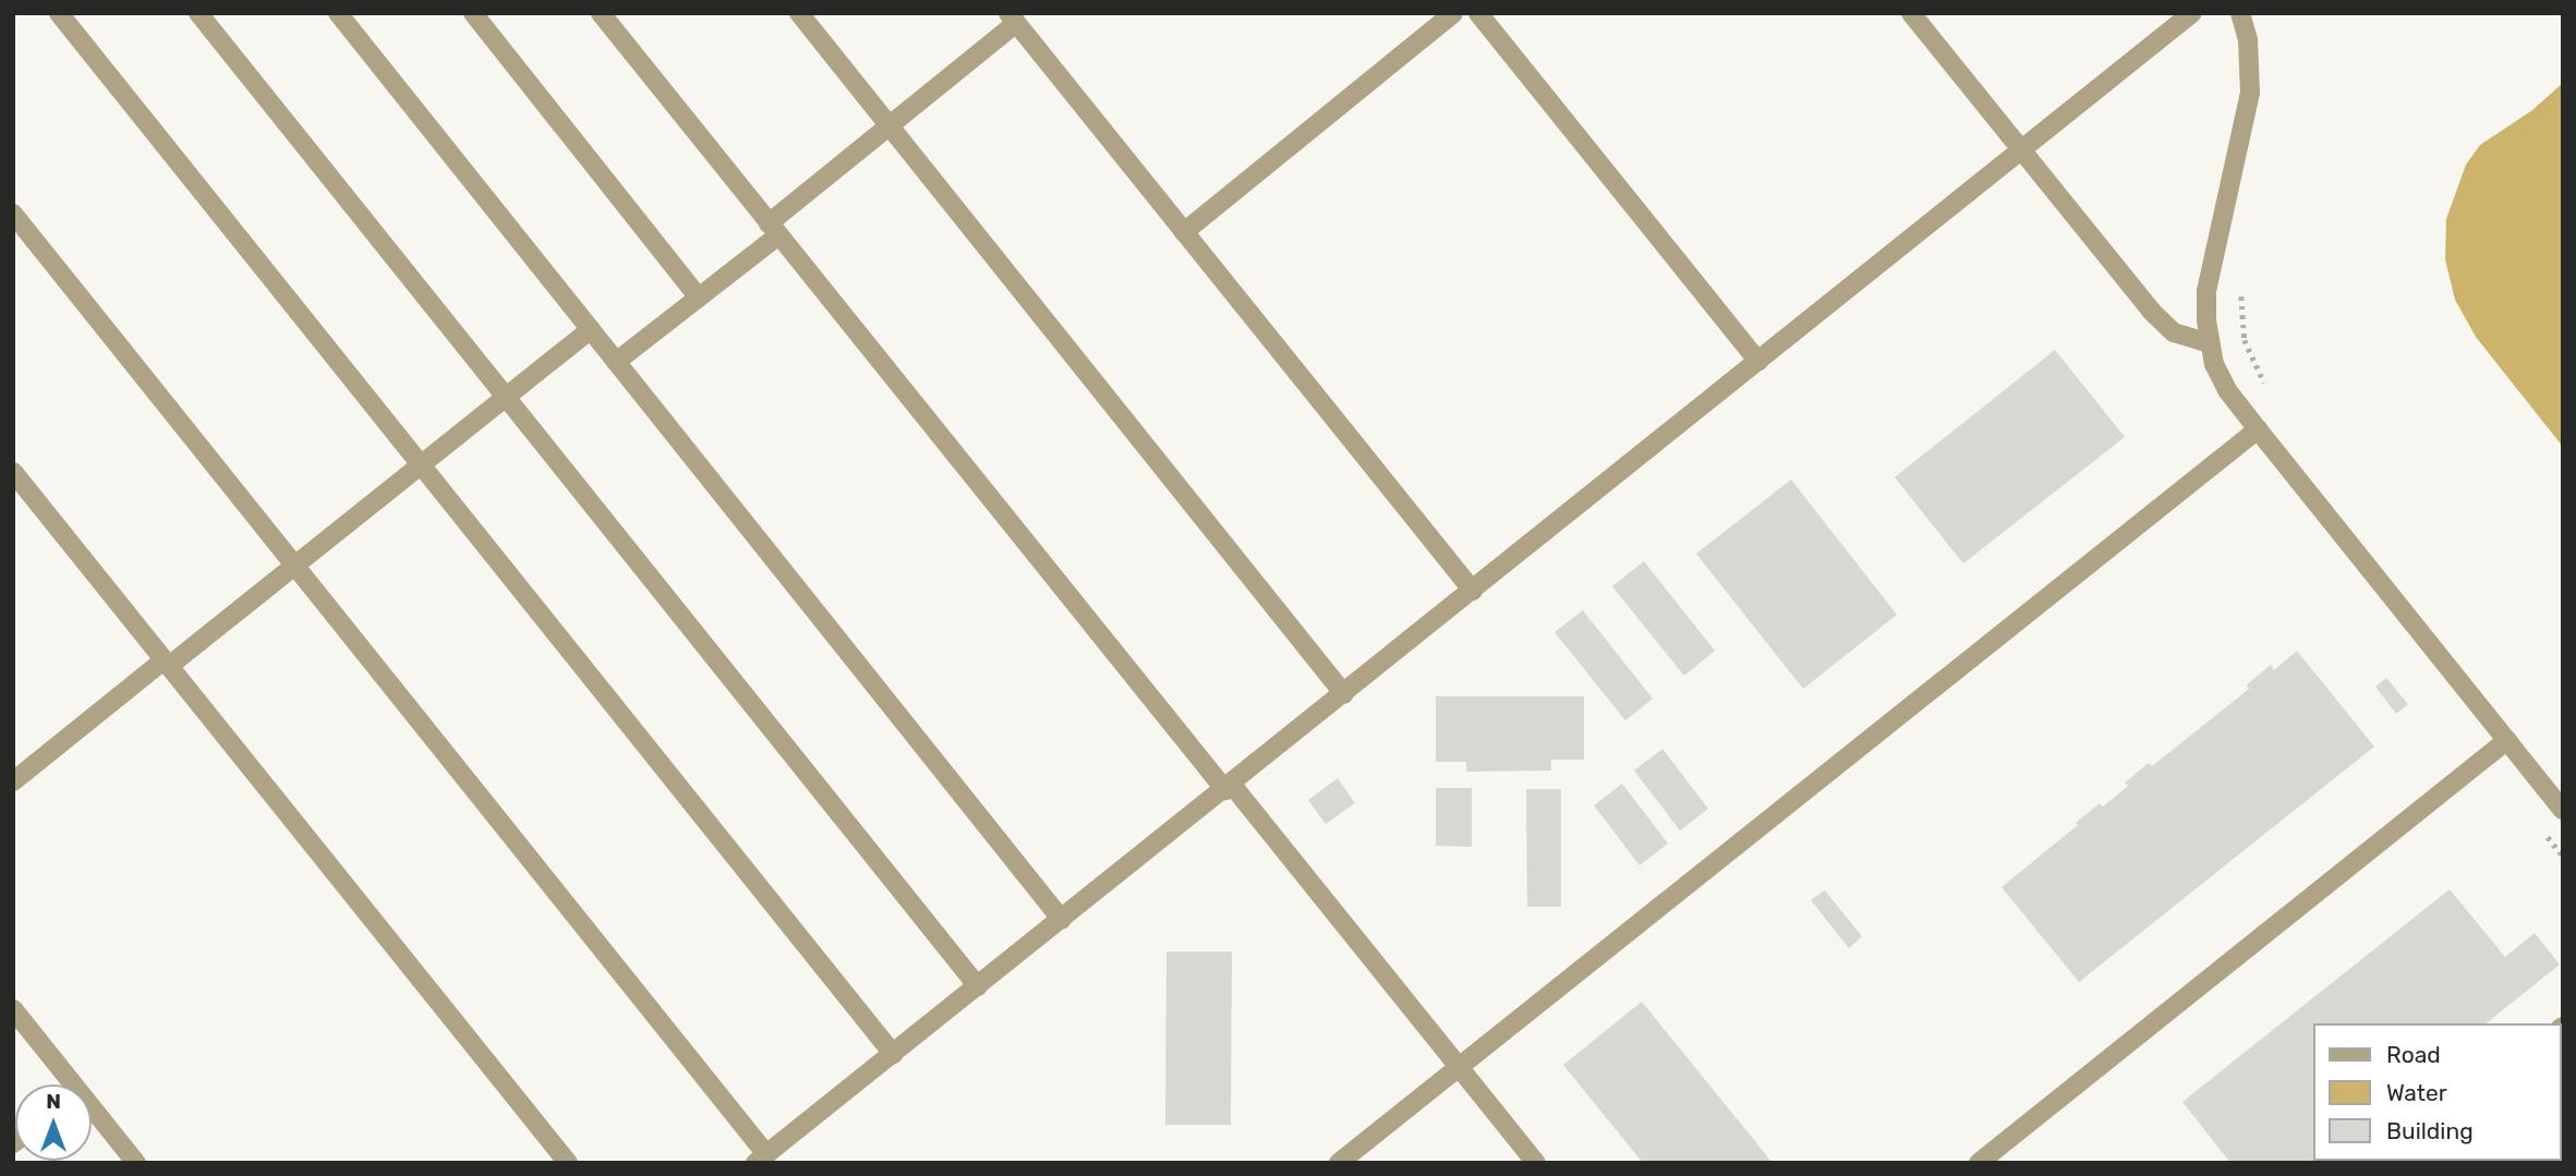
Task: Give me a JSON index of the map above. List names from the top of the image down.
{
  "legend": ["Road", "Water", "Building"],
  "north": "top"
}
